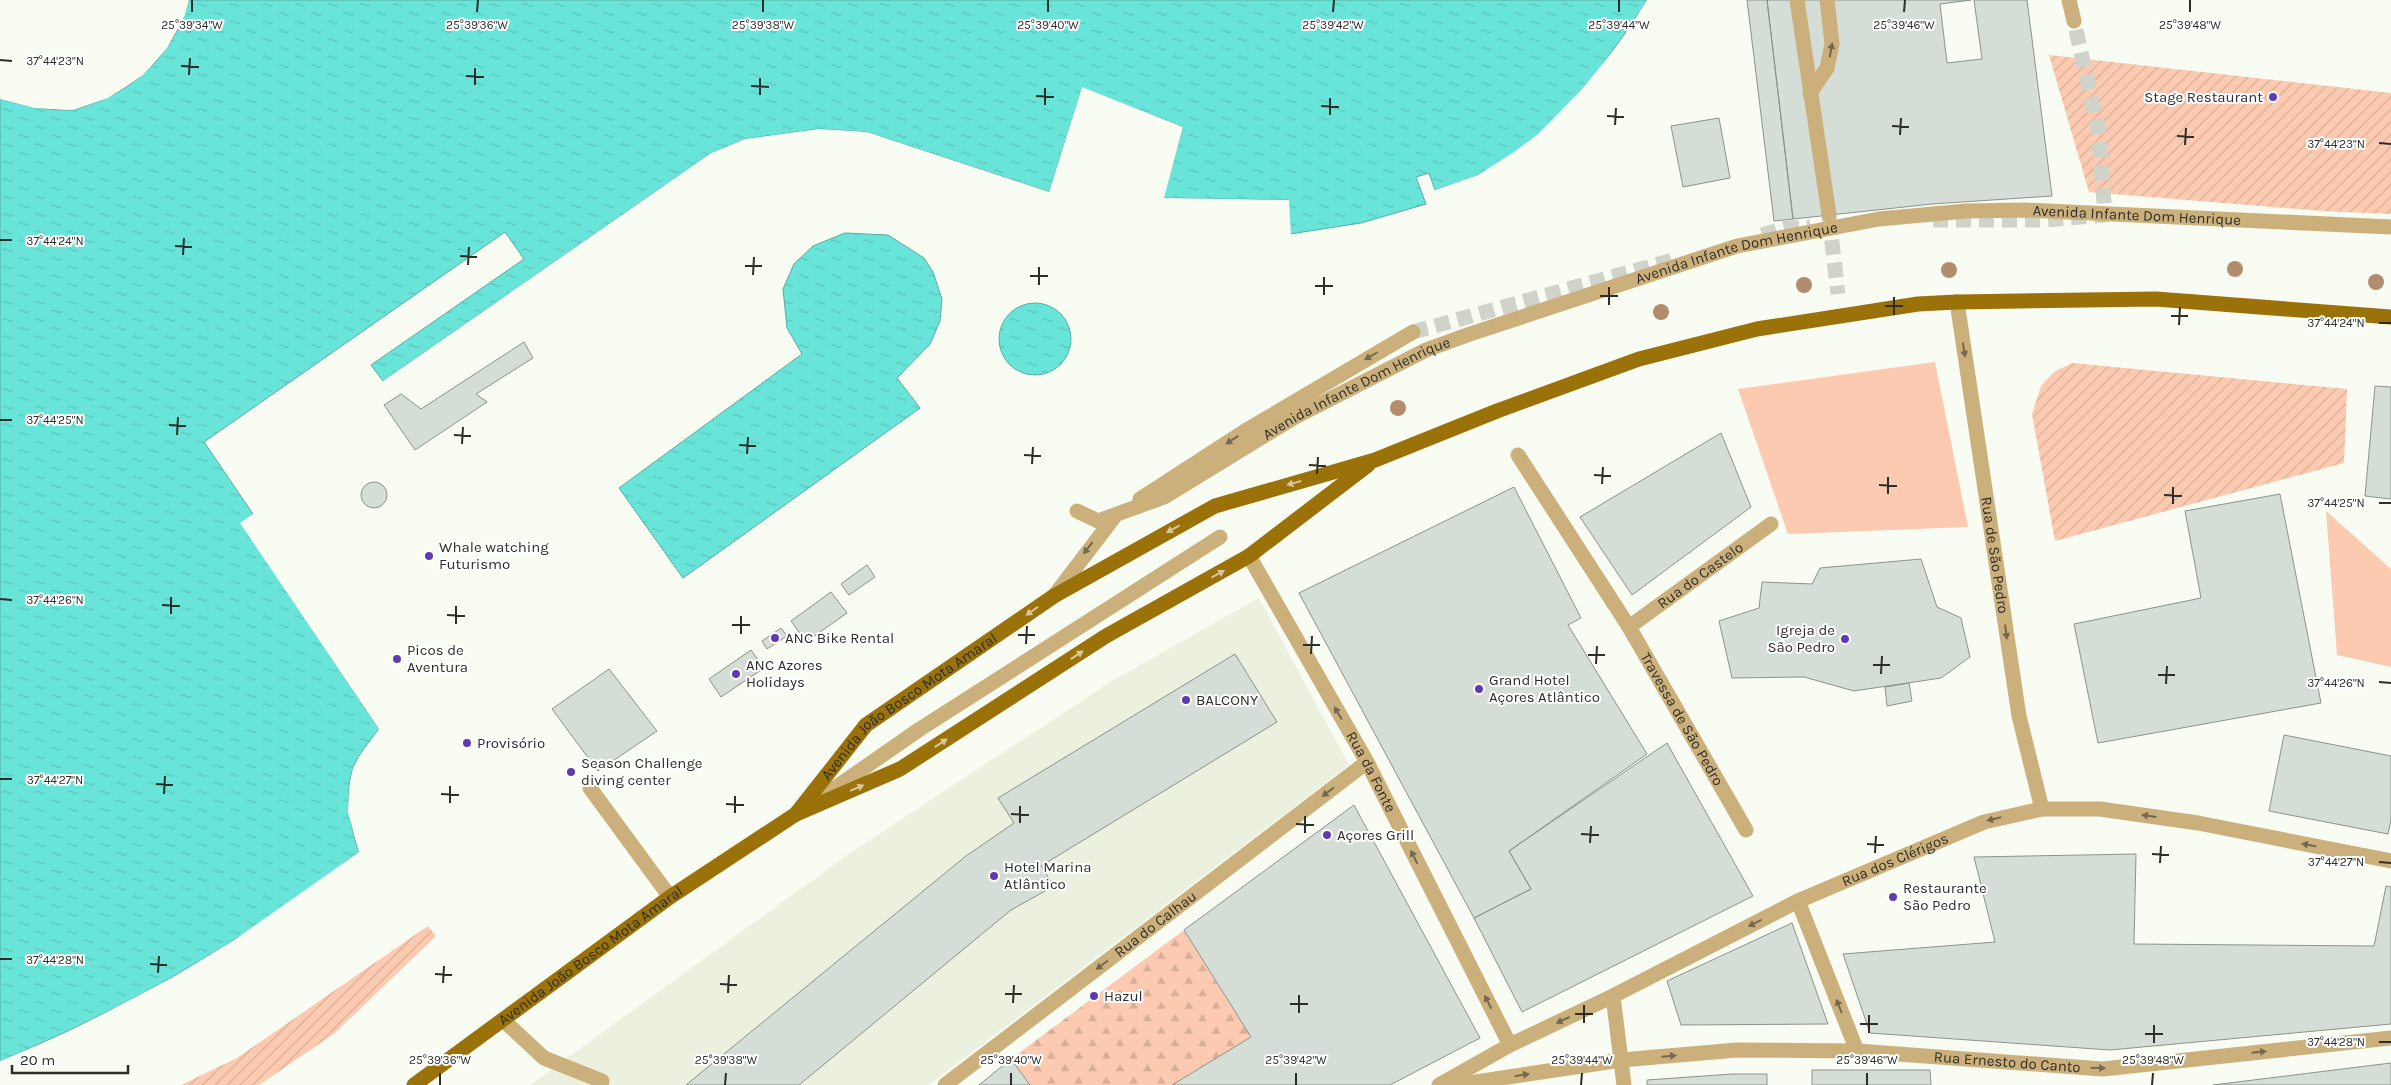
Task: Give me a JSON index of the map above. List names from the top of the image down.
{
  "streets": {
    "main road": ["Avenida João Bosco Mota Amaral"],
    "street": [
      "Avenida Infante Dom Henrique",
      "Rua de São Pedro",
      "Rua do Castelo",
      "Travessa de São Pedro",
      "Rua da Fonte",
      "Rua dos Clérigos",
      "Rua do Calhau",
      "Rua Ernesto do Canto"
    ]
  },
  "crossings": [
    ["Rua de São Pedro", "Rua dos Clérigos"],
    ["Rua do Castelo", "Travessa de São Pedro"],
    ["Avenida João Bosco Mota Amaral", "Rua da Fonte"],
    ["Rua da Fonte", "Rua dos Clérigos"],
    ["Rua da Fonte", "Rua do Calhau"]
  ],
  "one_way": [
    "Rua de São Pedro",
    "Rua da Fonte",
    "Rua dos Clérigos",
    "Rua do Calhau",
    "Rua Ernesto do Canto"
  ],
  "places": [
    "Stage Restaurant",
    "Whale watching Futurismo",
    "ANC Bike Rental",
    "Igreja de São Pedro",
    "Picos de Aventura",
    "ANC Azores Holidays",
    "Grand Hotel Açores Atlântico",
    "BALCONY",
    "Provisório",
    "Season Challenge diving center",
    "Açores Grill",
    "Hotel Marina Atlântico",
    "Restaurante São Pedro",
    "Hazul"
  ],
  "scale_bar": "20 m",
  "coordinates": [
    "25°39'34\"W",
    "25°39'36\"W",
    "25°39'38\"W",
    "25°39'40\"W",
    "25°39'42\"W",
    "25°39'44\"W",
    "25°39'46\"W",
    "25°39'48\"W",
    "37°44'23\"N",
    "37°44'24\"N",
    "37°44'25\"N",
    "37°44'26\"N",
    "37°44'27\"N",
    "37°44'28\"N"
  ]
}
